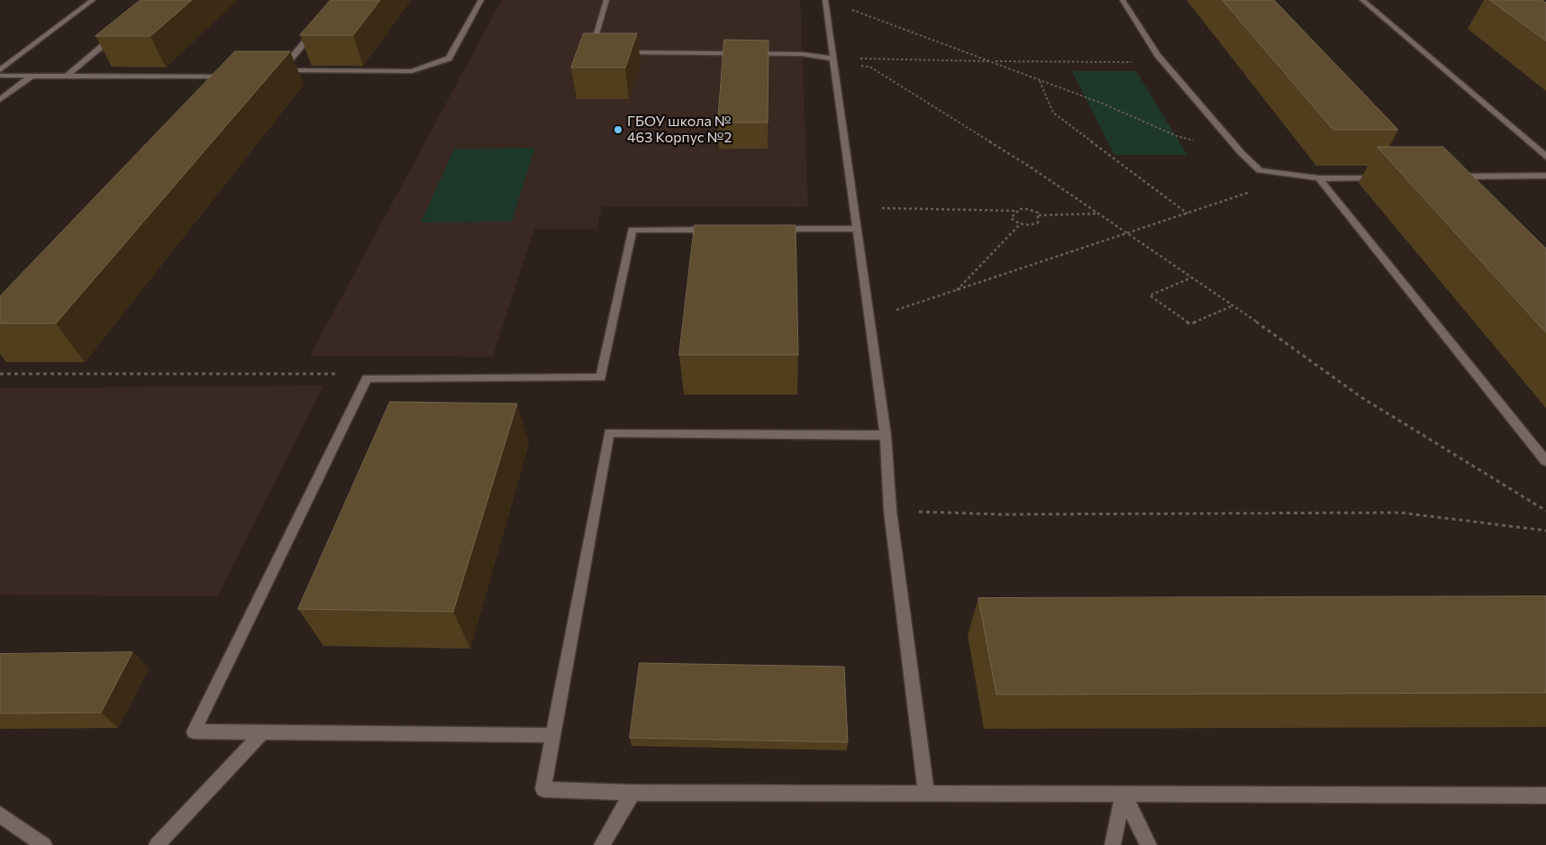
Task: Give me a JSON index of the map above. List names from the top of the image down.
{
  "places": ["ГБОУ школа № 463 Корпус №2"]
}
